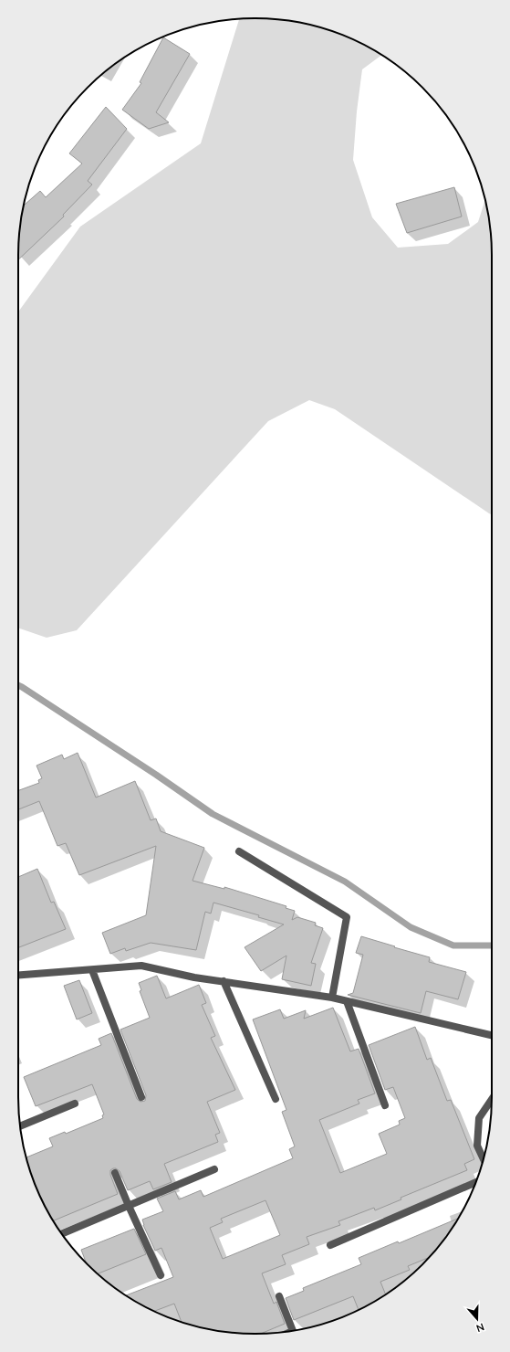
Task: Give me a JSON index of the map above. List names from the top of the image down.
{
  "north": "bottom"
}
